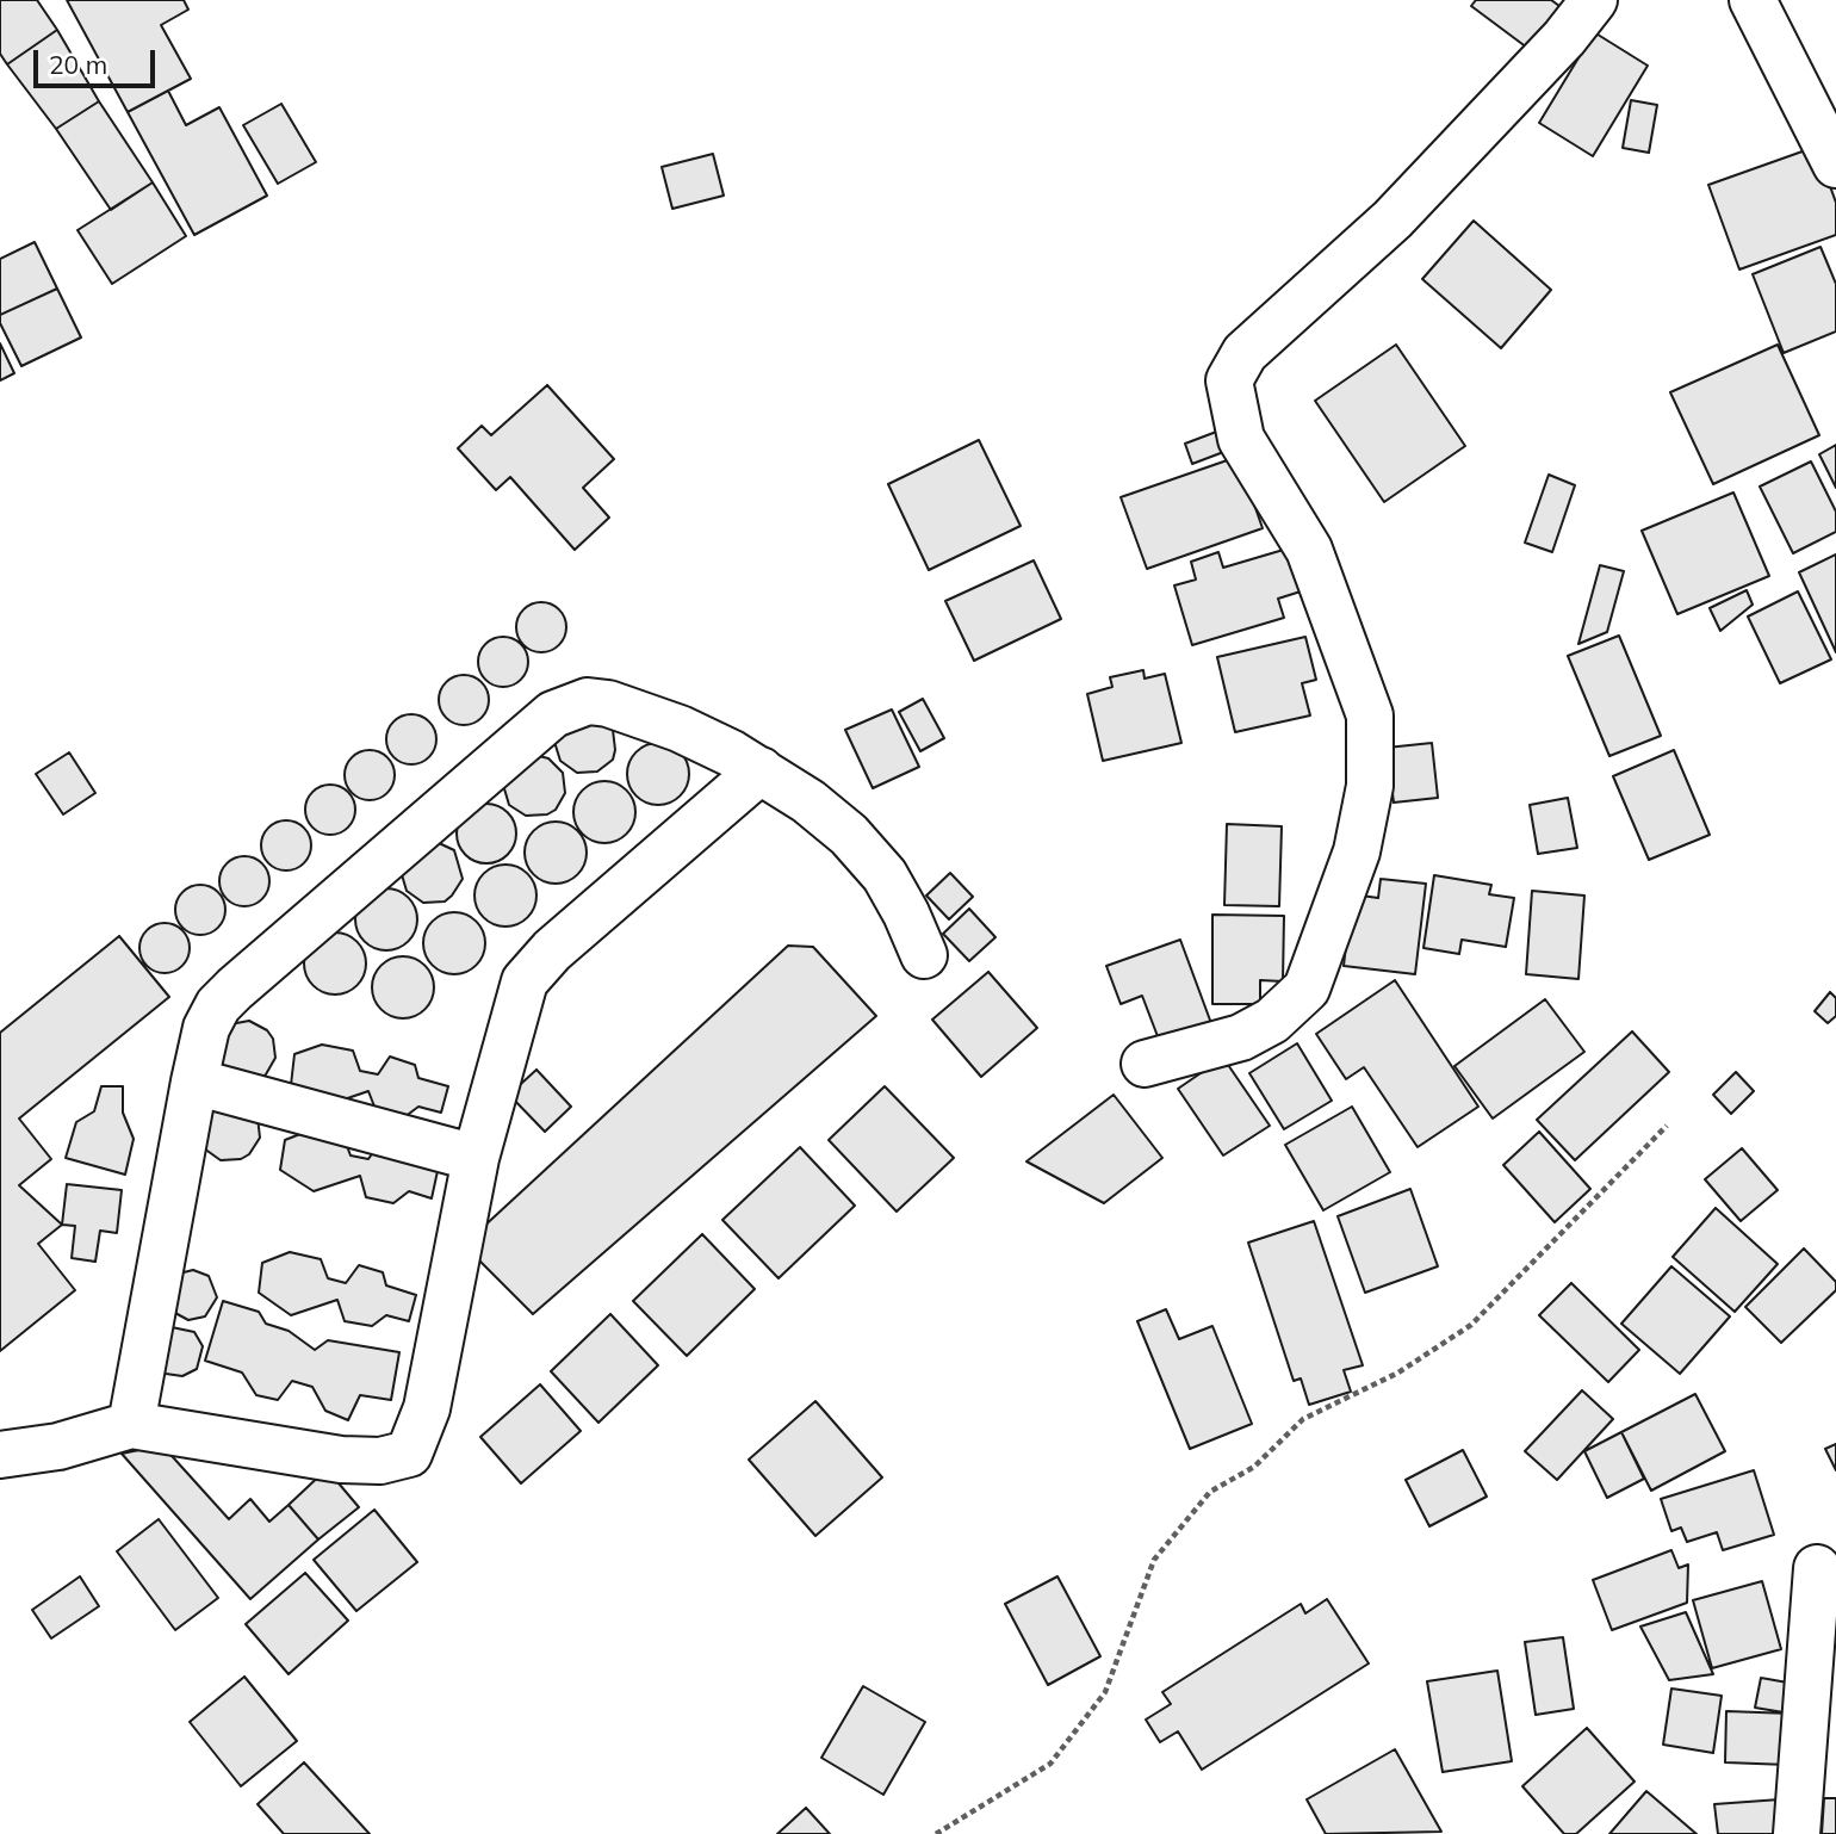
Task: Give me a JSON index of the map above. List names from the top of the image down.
{
  "scale_bar": "20 m"
}
